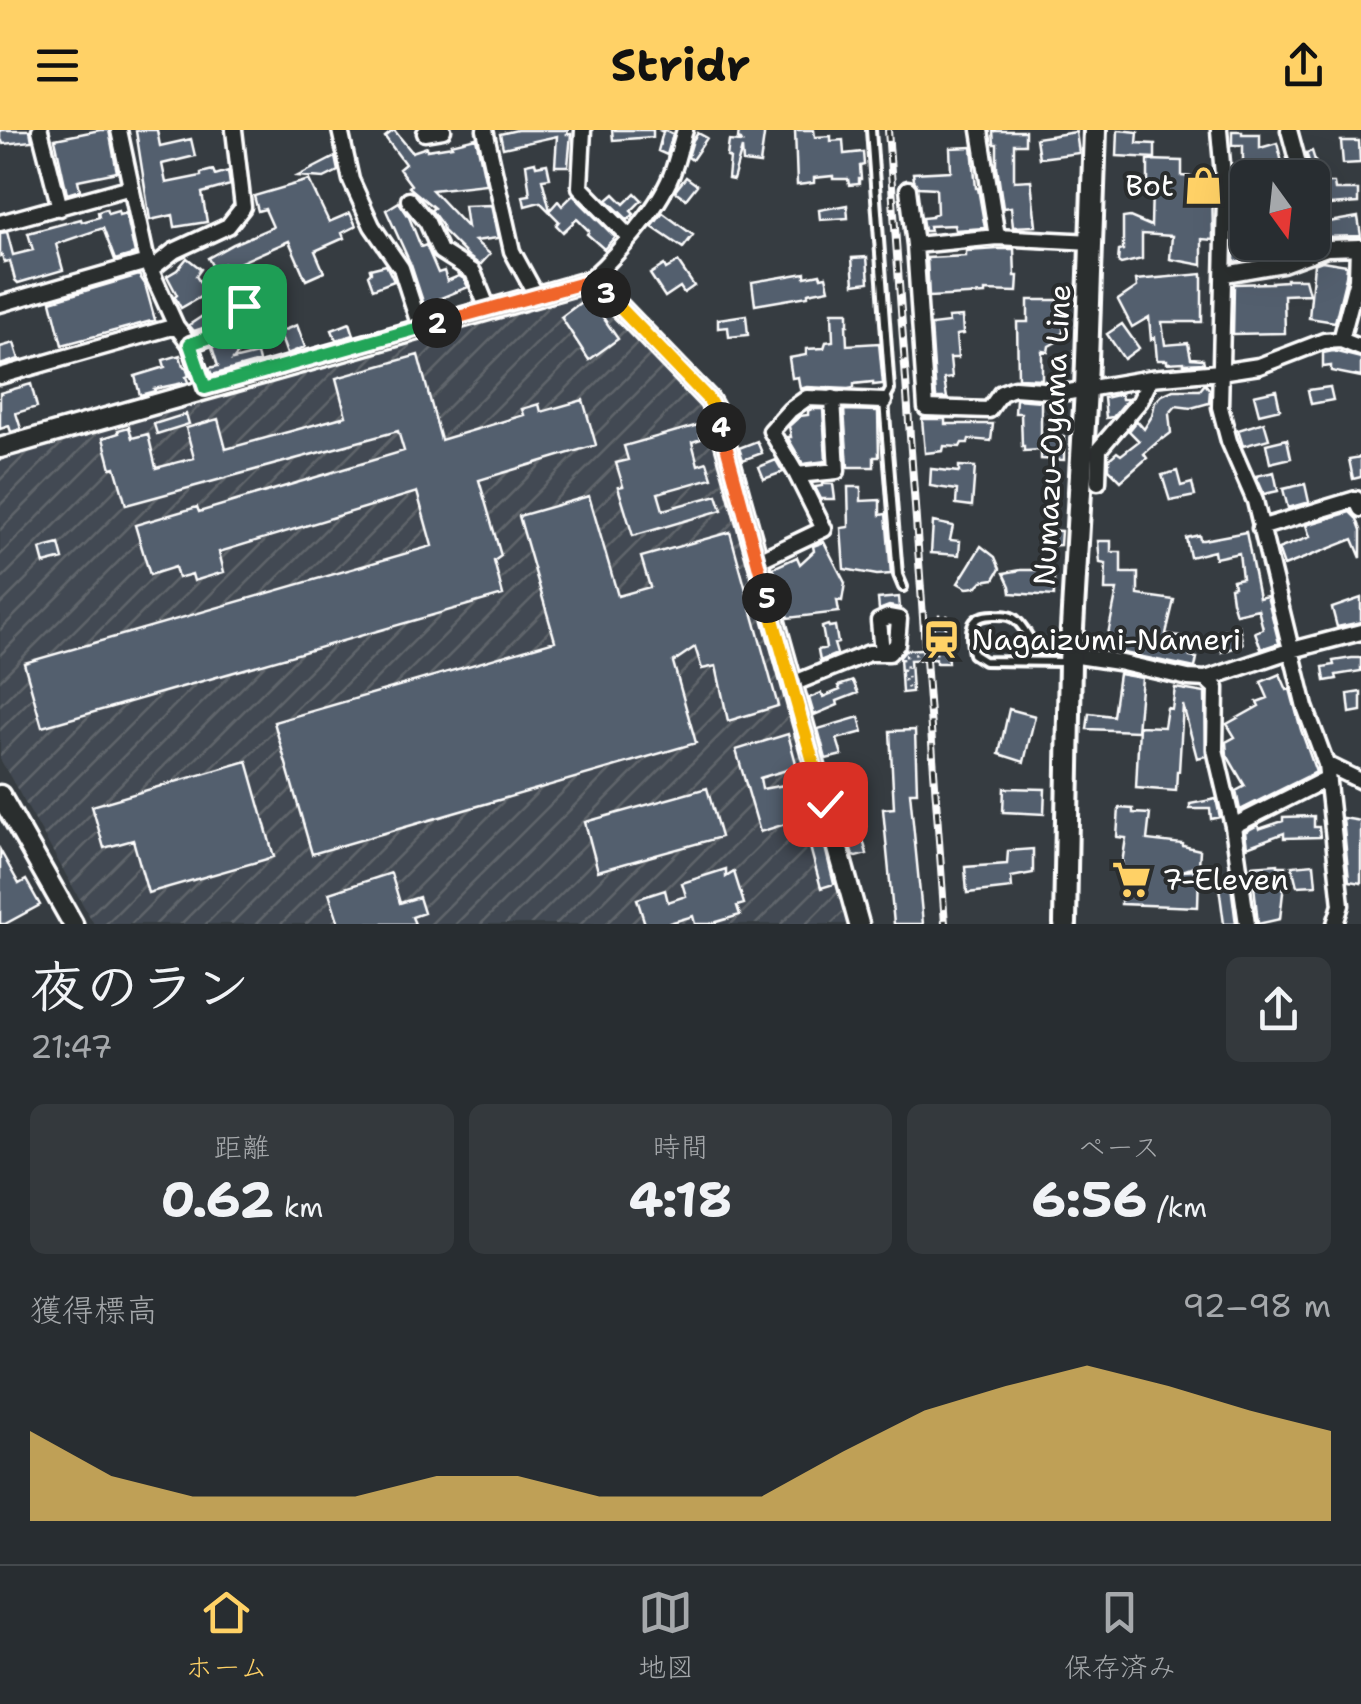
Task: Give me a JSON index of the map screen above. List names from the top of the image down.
{
  "streets": {
    "main road": ["Numazu-Oyama Line"]
  },
  "places": {
    "shop": ["Bot"],
    "station": ["Nagaizumi-Nameri"],
    "supermarket": ["7-Eleven"]
  },
  "north": "bottom",
  "page": {
    "header": "Stridr",
    "pins": [
      "3",
      "2",
      "4",
      "5"
    ],
    "heading": ["夜のラン", "21:47"],
    "stats": [
      ["距離", "0.62 km"],
      ["時間", "4:18"],
      ["ペース", "6:56 /km"]
    ],
    "chart": ["獲得標高", "92–98 m"],
    "tabs": ["ホーム", "地図", "保存済み"]
  }
}
